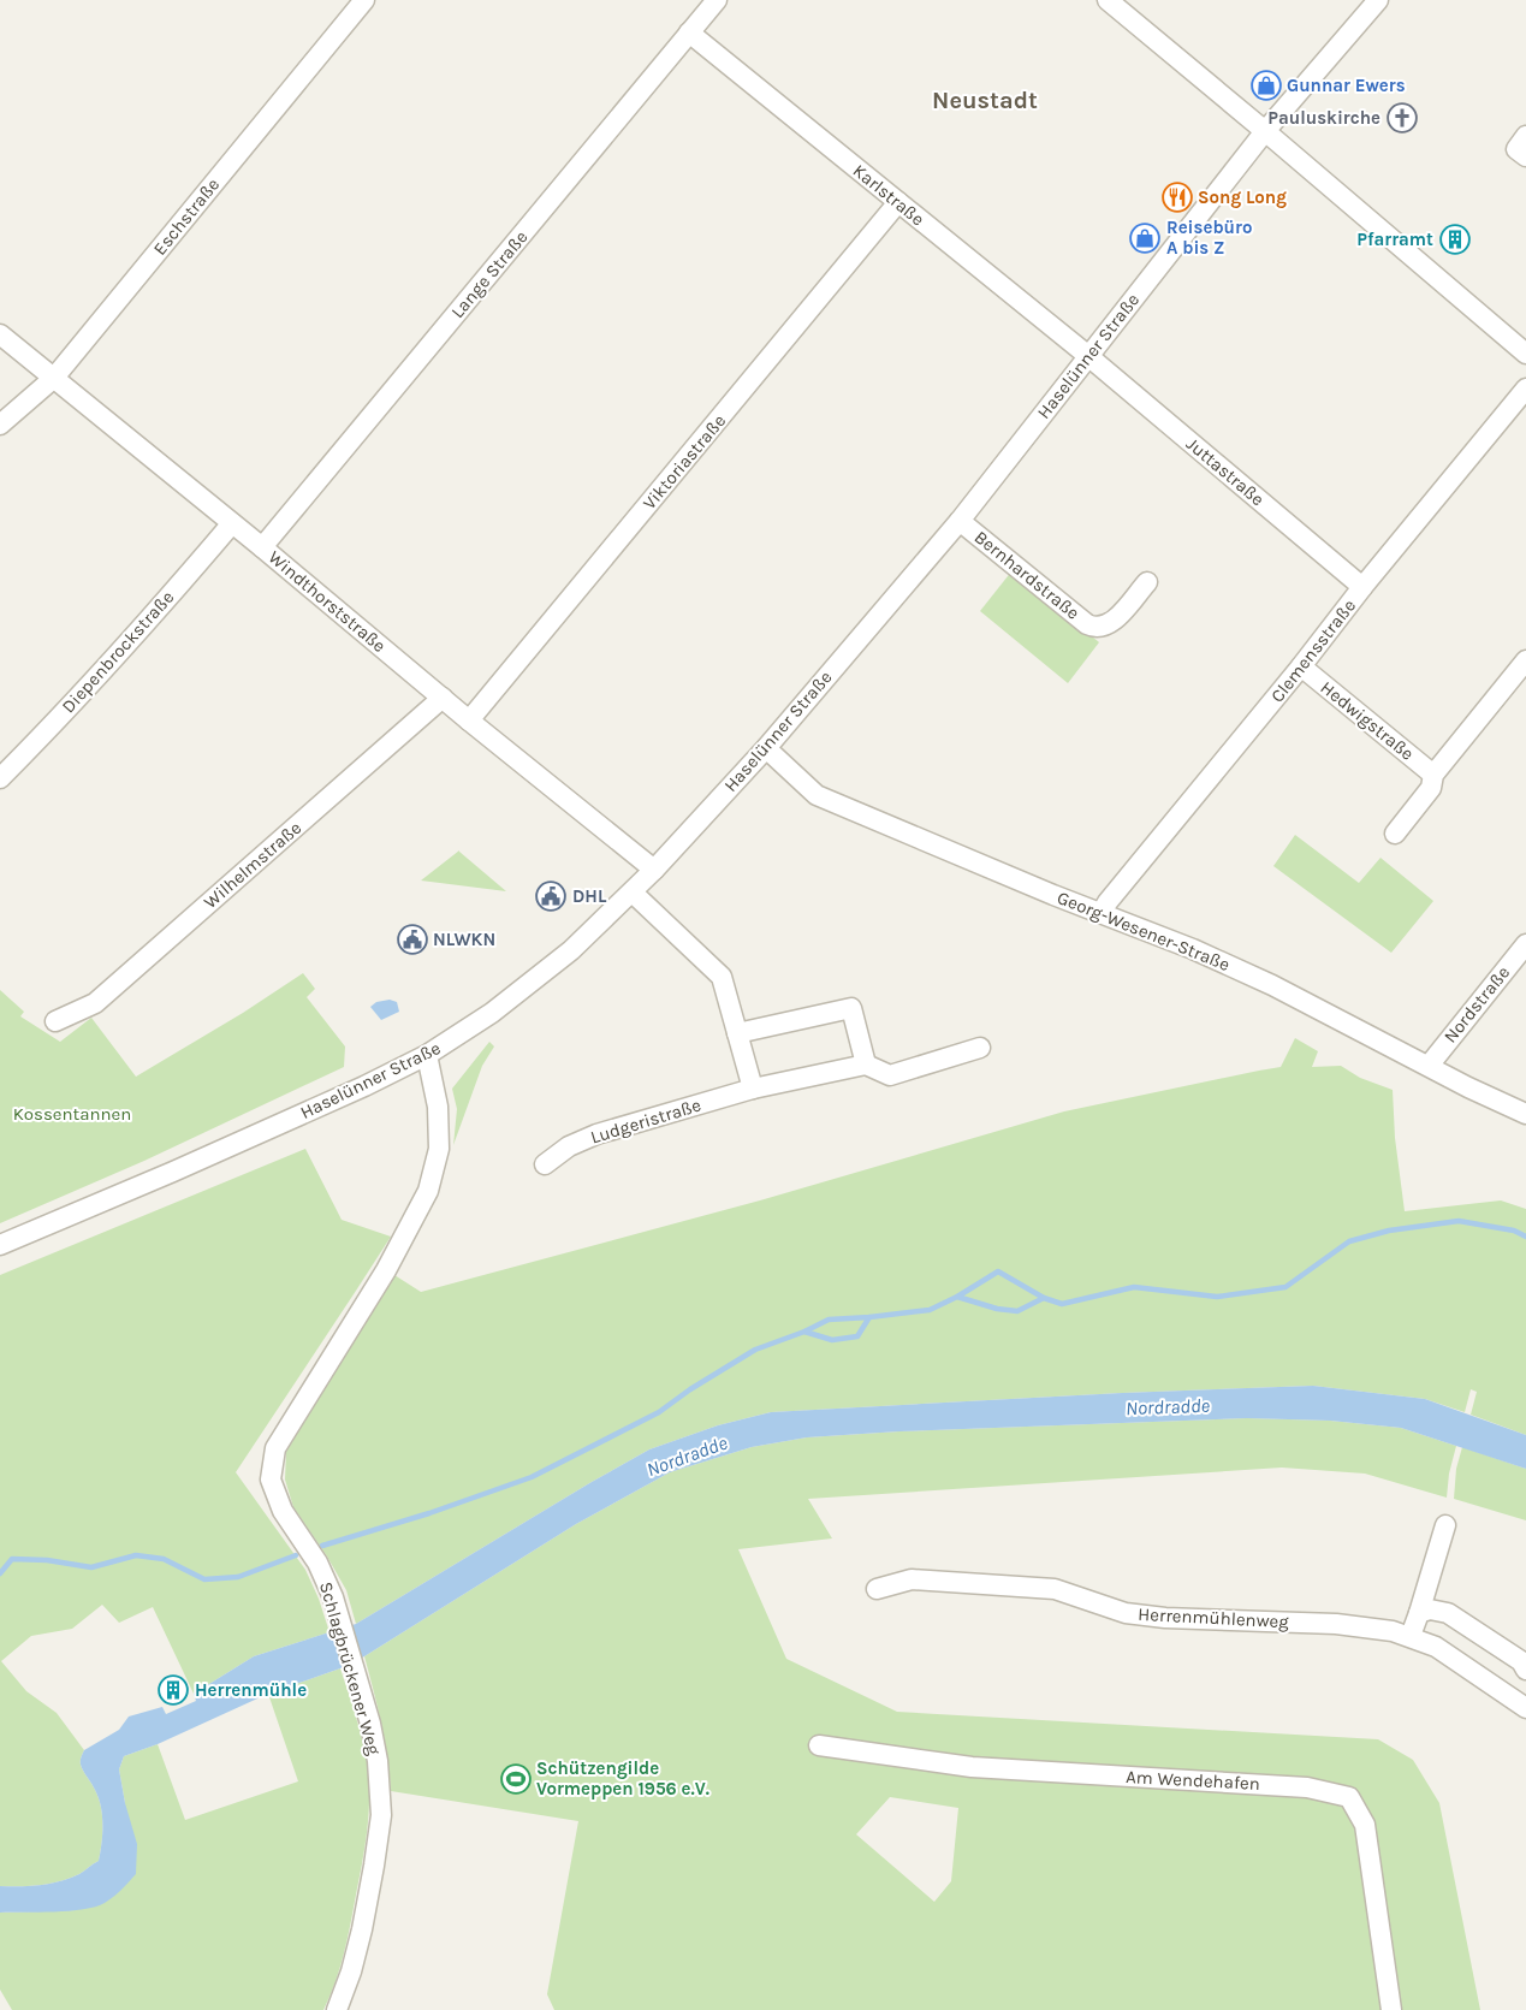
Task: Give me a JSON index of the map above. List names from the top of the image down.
{
  "streets": {
    "street": [
      "Karlstraße",
      "Eschstraße",
      "Lange Straße",
      "Haselünner Straße",
      "Viktoriastraße",
      "Juttastraße",
      "Bernhardstraße",
      "Windthorststraße",
      "Clemensstraße",
      "Diepenbrockstraße",
      "Hedwigstraße",
      "Wilhelmstraße",
      "Georg-Wesener-Straße",
      "Nordstraße",
      "Ludgeristraße",
      "Herrenmühlenweg",
      "Schlagbrückener Weg",
      "Am Wendehafen"
    ]
  },
  "crossings": [
    ["Karlstraße", "Lange Straße"],
    ["Karlstraße", "Haselünner Straße"],
    ["Karlstraße", "Viktoriastraße"],
    ["Karlstraße", "Juttastraße"],
    ["Eschstraße", "Windthorststraße"],
    ["Lange Straße", "Windthorststraße"],
    ["Haselünner Straße", "Juttastraße"],
    ["Haselünner Straße", "Bernhardstraße"],
    ["Haselünner Straße", "Windthorststraße"],
    ["Haselünner Straße", "Georg-Wesener-Straße"],
    ["Haselünner Straße", "Schlagbrückener Weg"],
    ["Viktoriastraße", "Windthorststraße"],
    ["Juttastraße", "Clemensstraße"],
    ["Windthorststraße", "Diepenbrockstraße"],
    ["Windthorststraße", "Wilhelmstraße"],
    ["Clemensstraße", "Hedwigstraße"],
    ["Clemensstraße", "Georg-Wesener-Straße"],
    ["Georg-Wesener-Straße", "Nordstraße"]
  ],
  "districts": ["Neustadt"],
  "water": ["Nordradde"],
  "parks": ["Kossentannen"],
  "places": {
    "shop": ["Gunnar Ewers", "Reisebüro A bis Z"],
    "church": ["Pauluskirche"],
    "restaurant": ["Song Long"],
    "building": ["Pfarramt", "Herrenmühle"],
    "public building": ["DHL", "NLWKN"],
    "sports": ["Schützengilde Vormeppen 1956 e.V."]
  }
}
